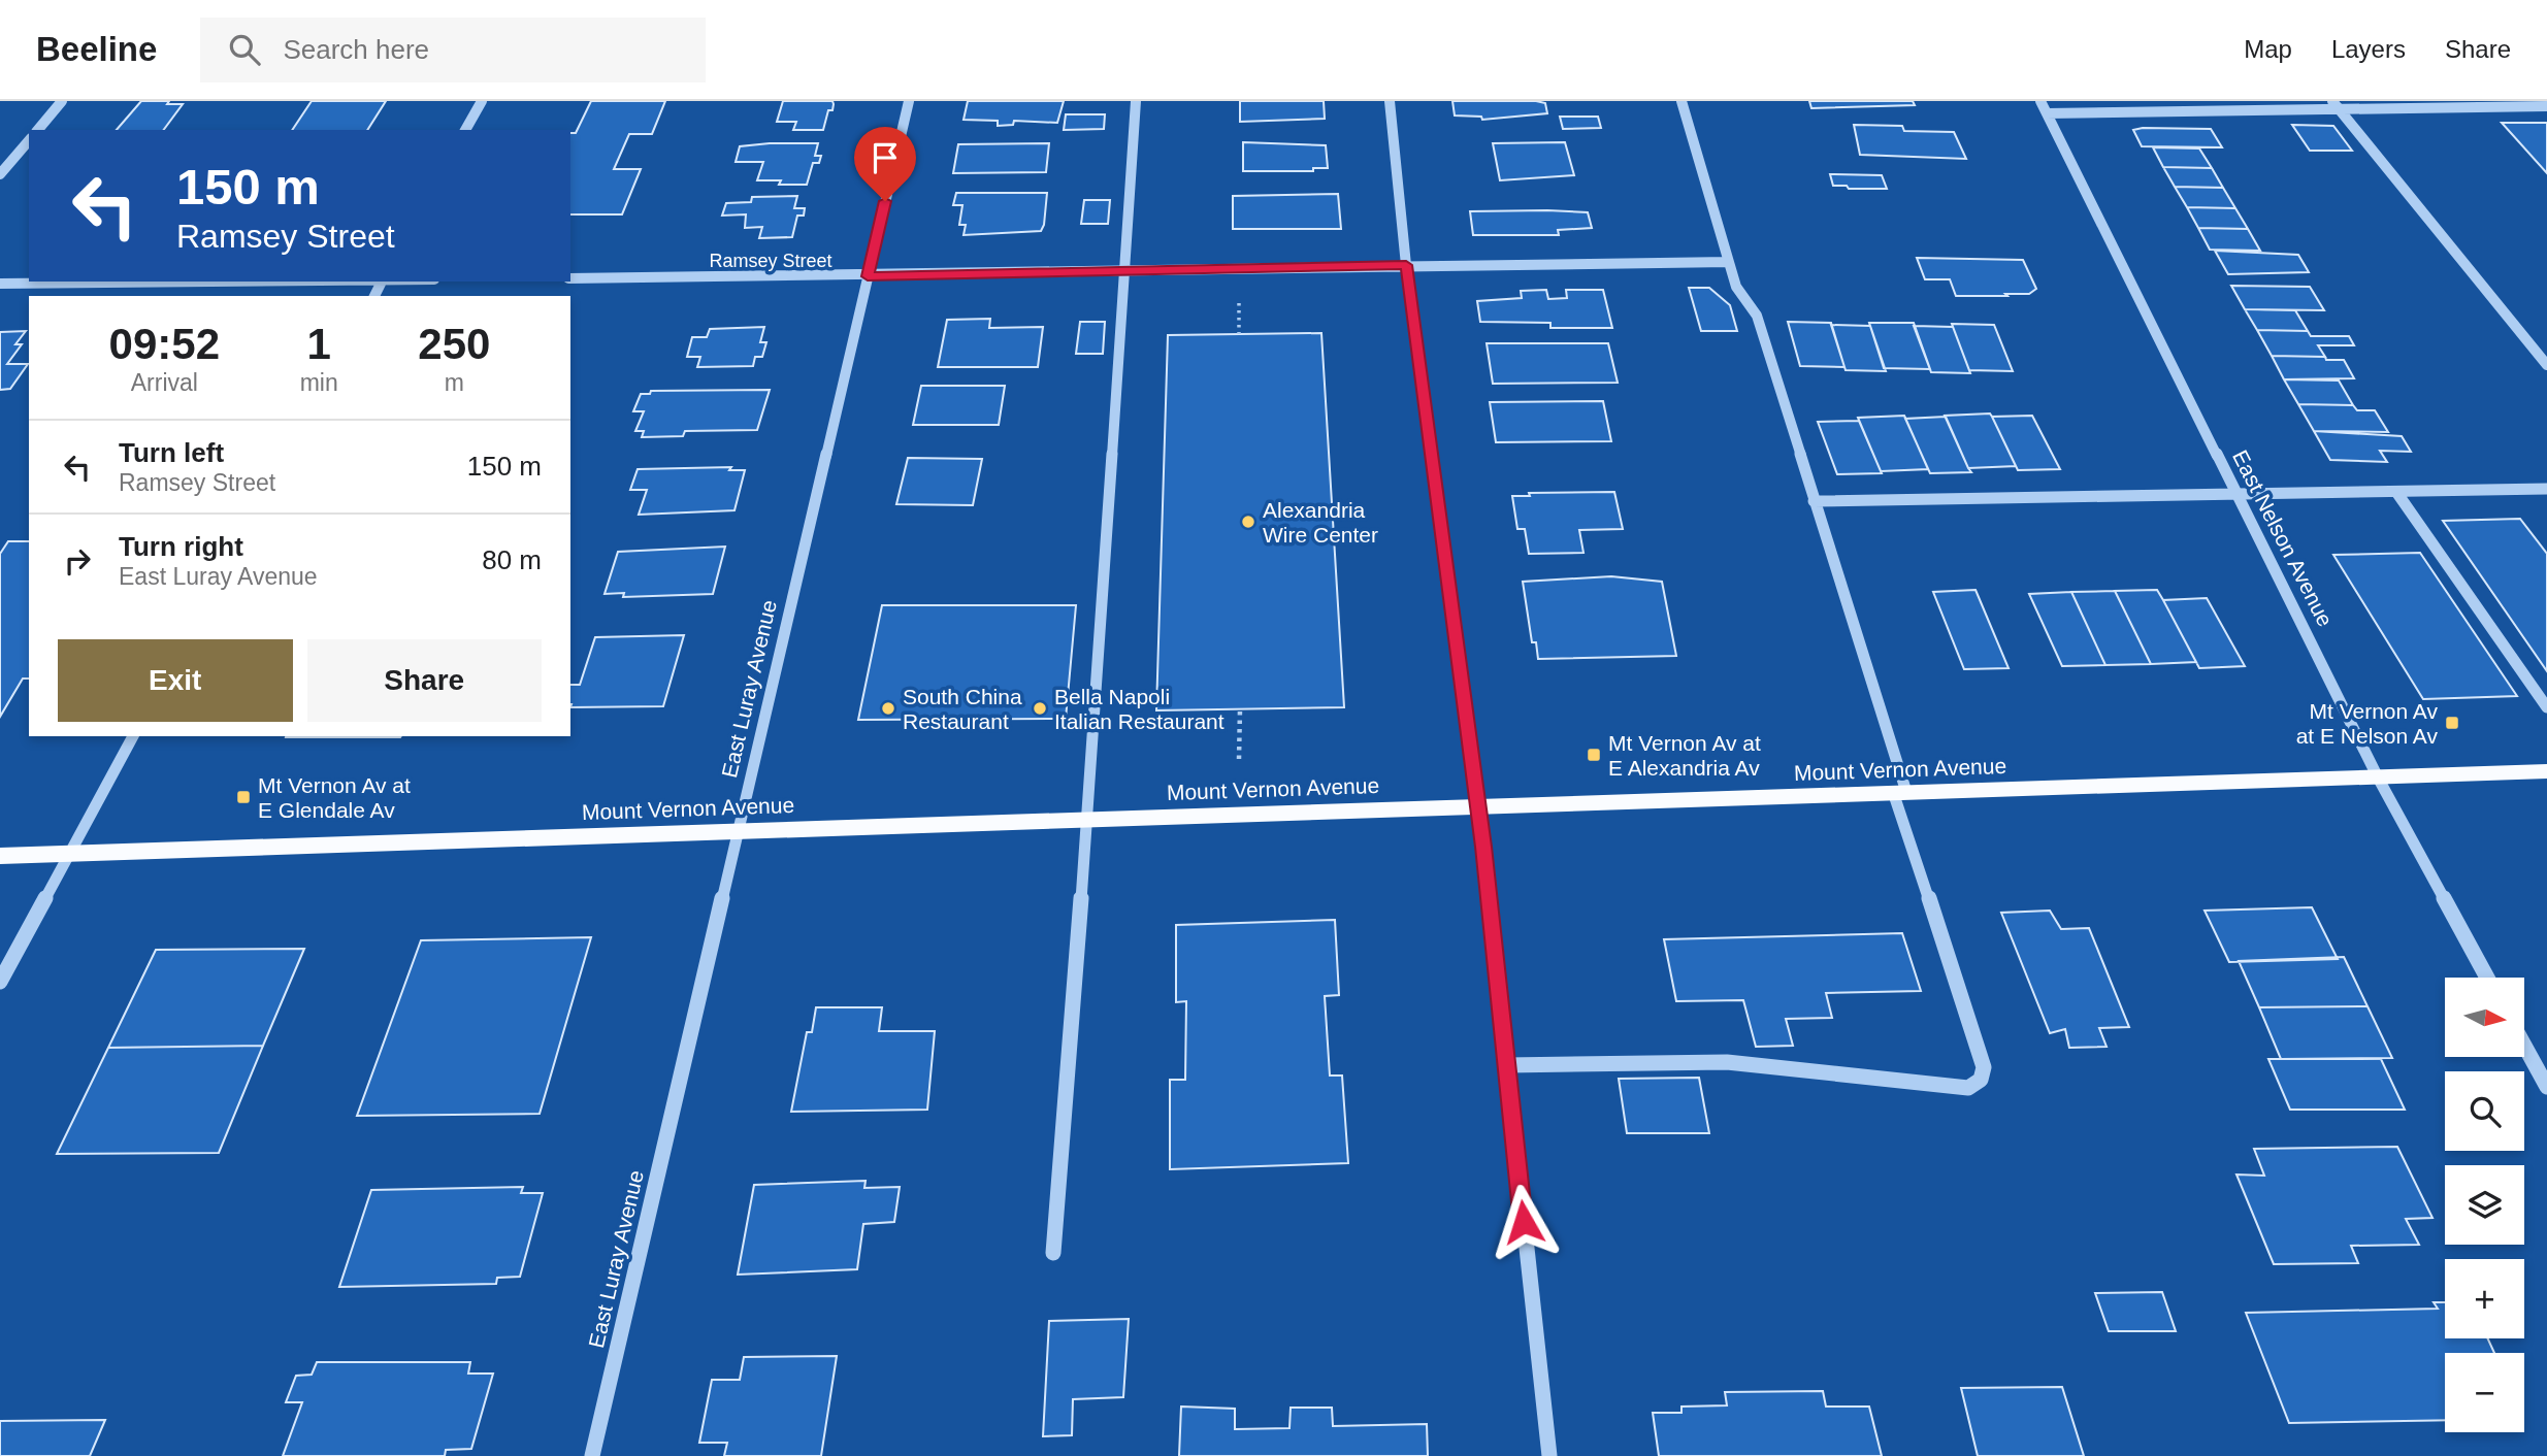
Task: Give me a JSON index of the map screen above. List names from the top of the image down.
{
  "streets": {
    "main road": ["Mount Vernon Avenue"],
    "street": ["Ramsey Street", "East Nelson Avenue", "East Luray Avenue"]
  },
  "crossings": [
    ["Ramsey Street", "East Luray Avenue"],
    ["East Nelson Avenue", "Mount Vernon Avenue"],
    ["East Luray Avenue", "Mount Vernon Avenue"]
  ],
  "places": {
    "other": ["Alexandria Wire Center", "South China Restaurant", "Bella Napoli Italian Restaurant"],
    "transit": ["Mt Vernon Av at E Nelson Av", "Mt Vernon Av at E Alexandria Av", "Mt Vernon Av at E Glendale Av"]
  },
  "north": "right",
  "page": {
    "header": "Beeline",
    "search": "Search here",
    "nav": ["Map", "Layers", "Share"],
    "turn": ["150 m", "Ramsey Street"],
    "eta": [
      "09:52",
      "Arrival",
      "1",
      "min",
      "250",
      "m"
    ],
    "list": [
      {
        "name": "Turn left",
        "note": "Ramsey Street",
        "value": "150 m"
      },
      {
        "name": "Turn right",
        "note": "East Luray Avenue",
        "value": "80 m"
      }
    ],
    "buttons": ["Exit", "Share"],
    "map_buttons": ["+", "−"]
  }
}
